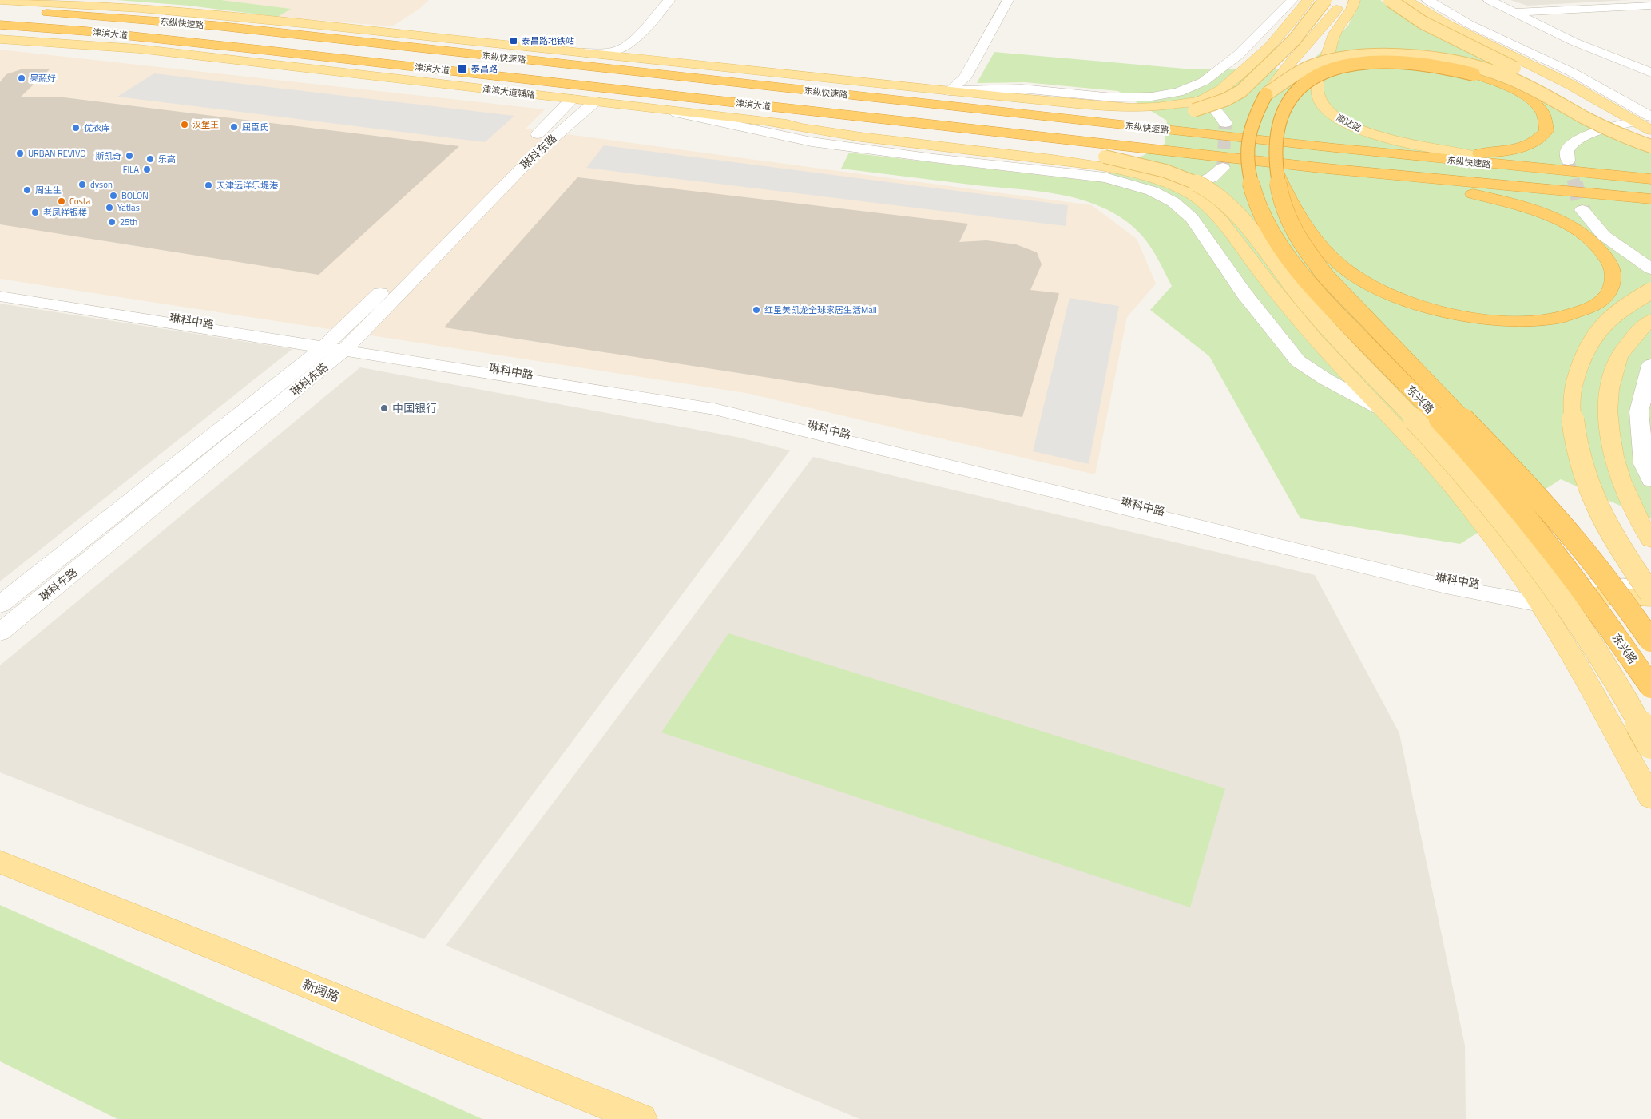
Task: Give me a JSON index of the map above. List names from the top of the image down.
{
  "streets": {
    "highway": ["东纵快速路", "津滨大道", "东兴路"],
    "main road": ["津滨大道辅路", "顺达路", "新阔路"],
    "street": ["琳科东路", "琳科中路"]
  },
  "crossings": [
    ["东纵快速路", "津滨大道"],
    ["东纵快速路", "津滨大道辅路"],
    ["津滨大道", "津滨大道辅路"],
    ["津滨大道辅路", "琳科东路"],
    ["顺达路", "东兴路"],
    ["琳科东路", "琳科中路"]
  ],
  "places": {
    "transit": ["泰昌路地铁站", "泰昌路"],
    "other": [
      "果蔬好",
      "汉堡王",
      "屈臣氏",
      "优衣库",
      "URBAN REVIVO",
      "斯凯奇",
      "乐高",
      "FILA",
      "dyson",
      "天津远洋乐堤港",
      "周生生",
      "BOLON",
      "Costa",
      "Yatlas",
      "老凤祥银楼",
      "25th",
      "红星美凯龙全球家居生活Mall",
      "中国银行"
    ]
  }
}
